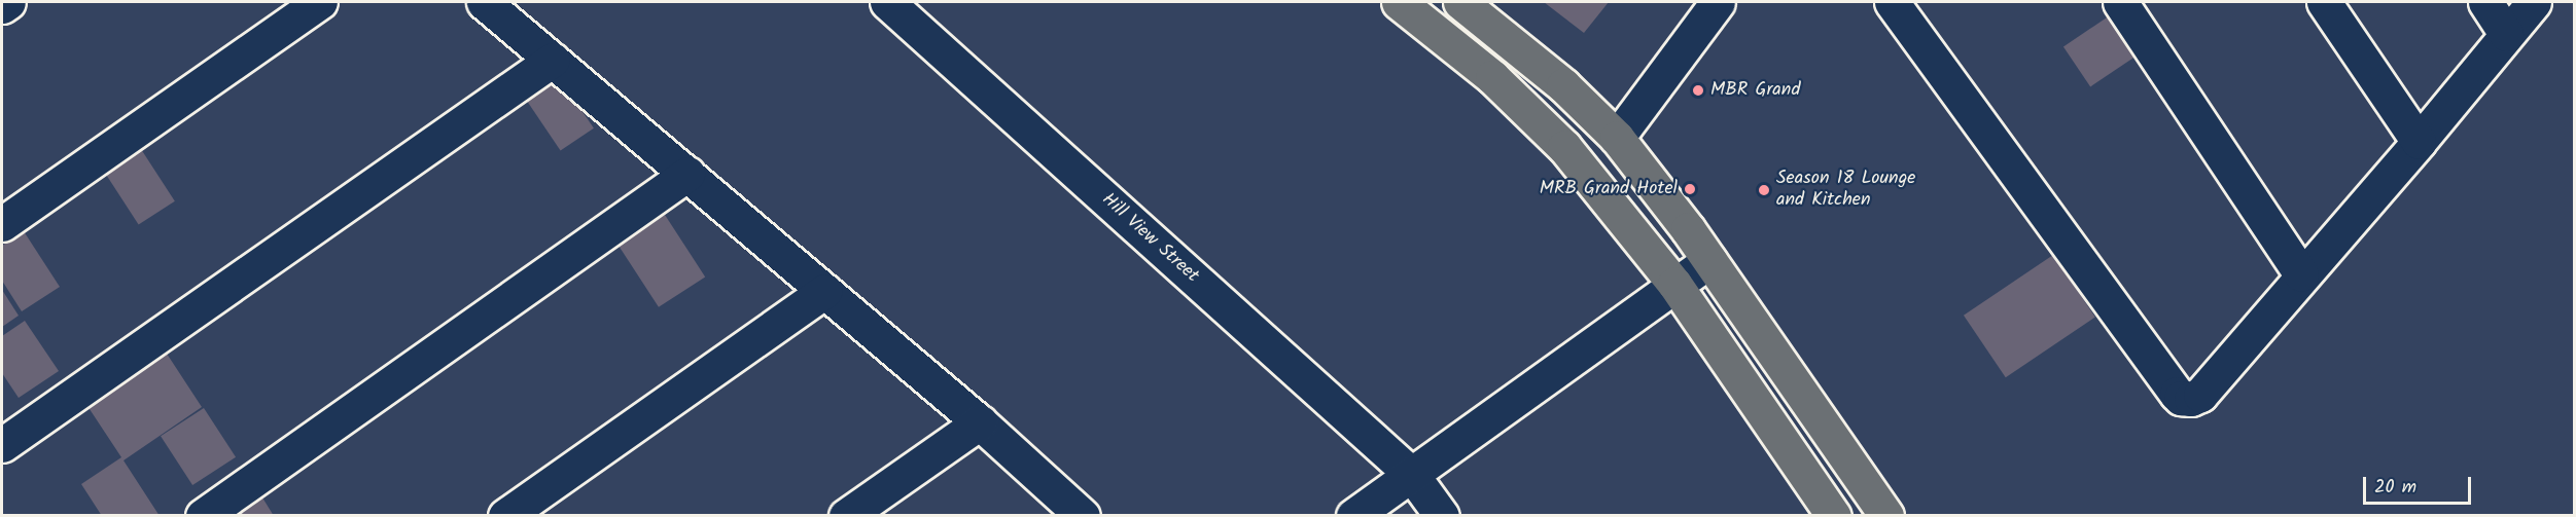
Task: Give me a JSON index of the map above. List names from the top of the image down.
{
  "streets": {
    "street": ["Hill View Street"]
  },
  "places": ["MBR Grand", "MRB Grand Hotel", "Season 18 Lounge and Kitchen"],
  "scale_bar": "20 m"
}
